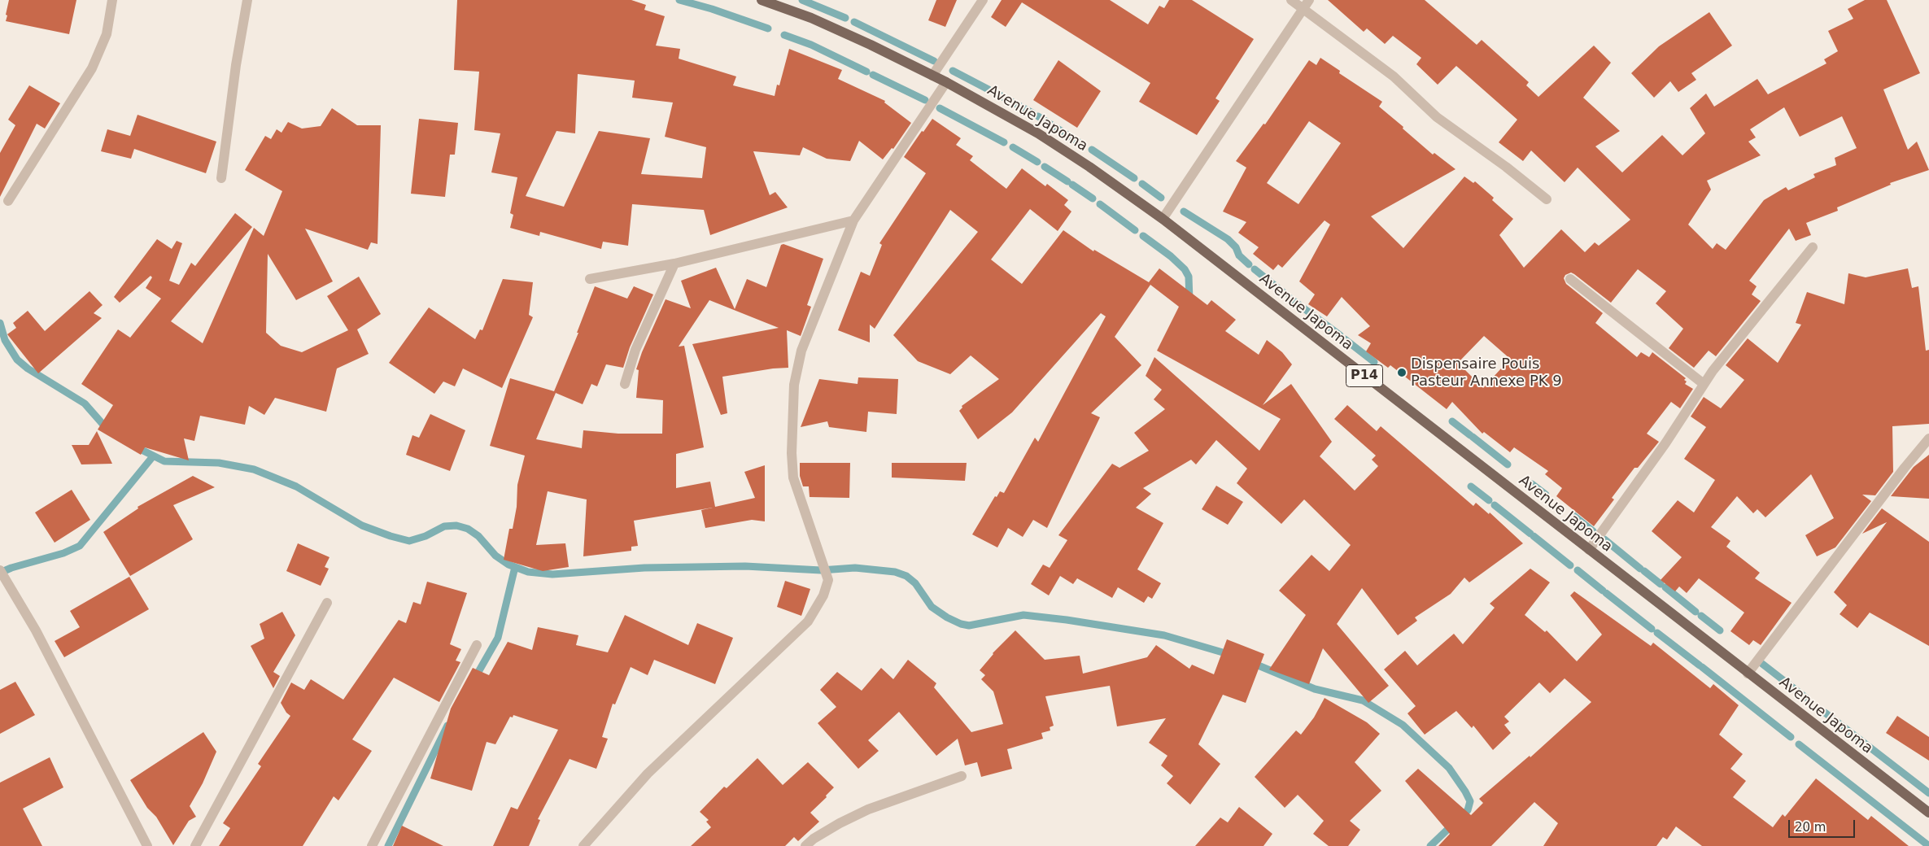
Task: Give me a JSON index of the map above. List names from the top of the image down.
{
  "streets": {
    "main road": ["Avenue Japoma", "P14"]
  },
  "places": ["Dispensaire Pouis Pasteur Annexe PK 9"],
  "scale_bar": "20 m"
}
